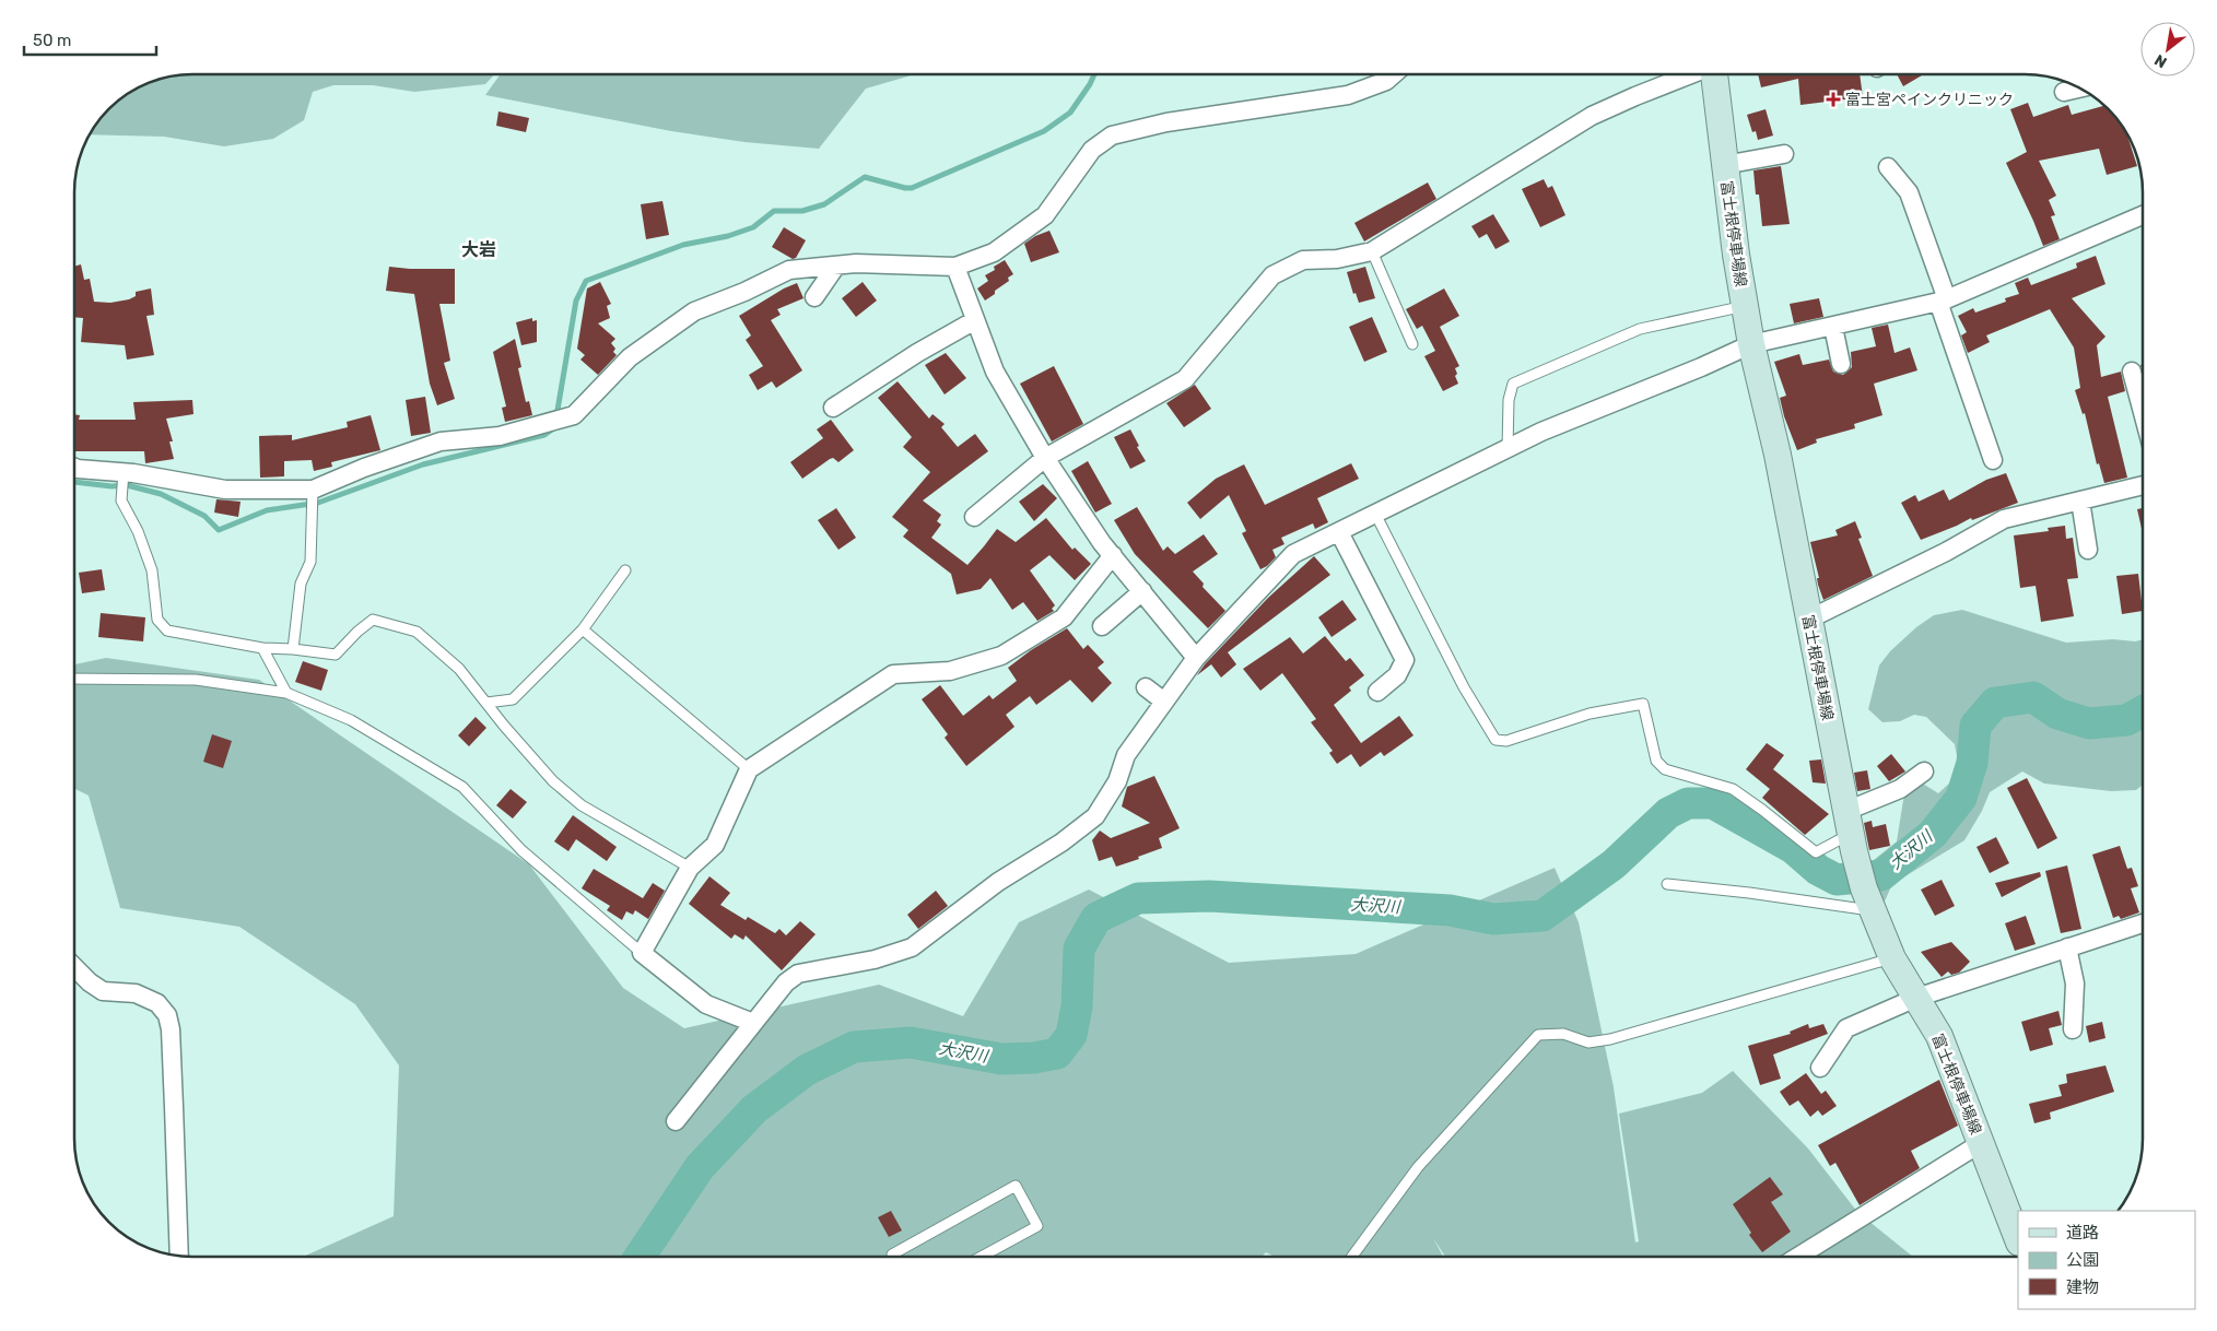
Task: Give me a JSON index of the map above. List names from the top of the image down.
{
  "streets": {
    "main road": ["富士根停車場線"]
  },
  "districts": ["大岩"],
  "water": ["大沢川"],
  "places": {
    "health": ["富士宮ペインクリニック"]
  },
  "legend": ["道路", "公園", "建物"],
  "scale_bar": "50 m",
  "north": "bottom left"
}
